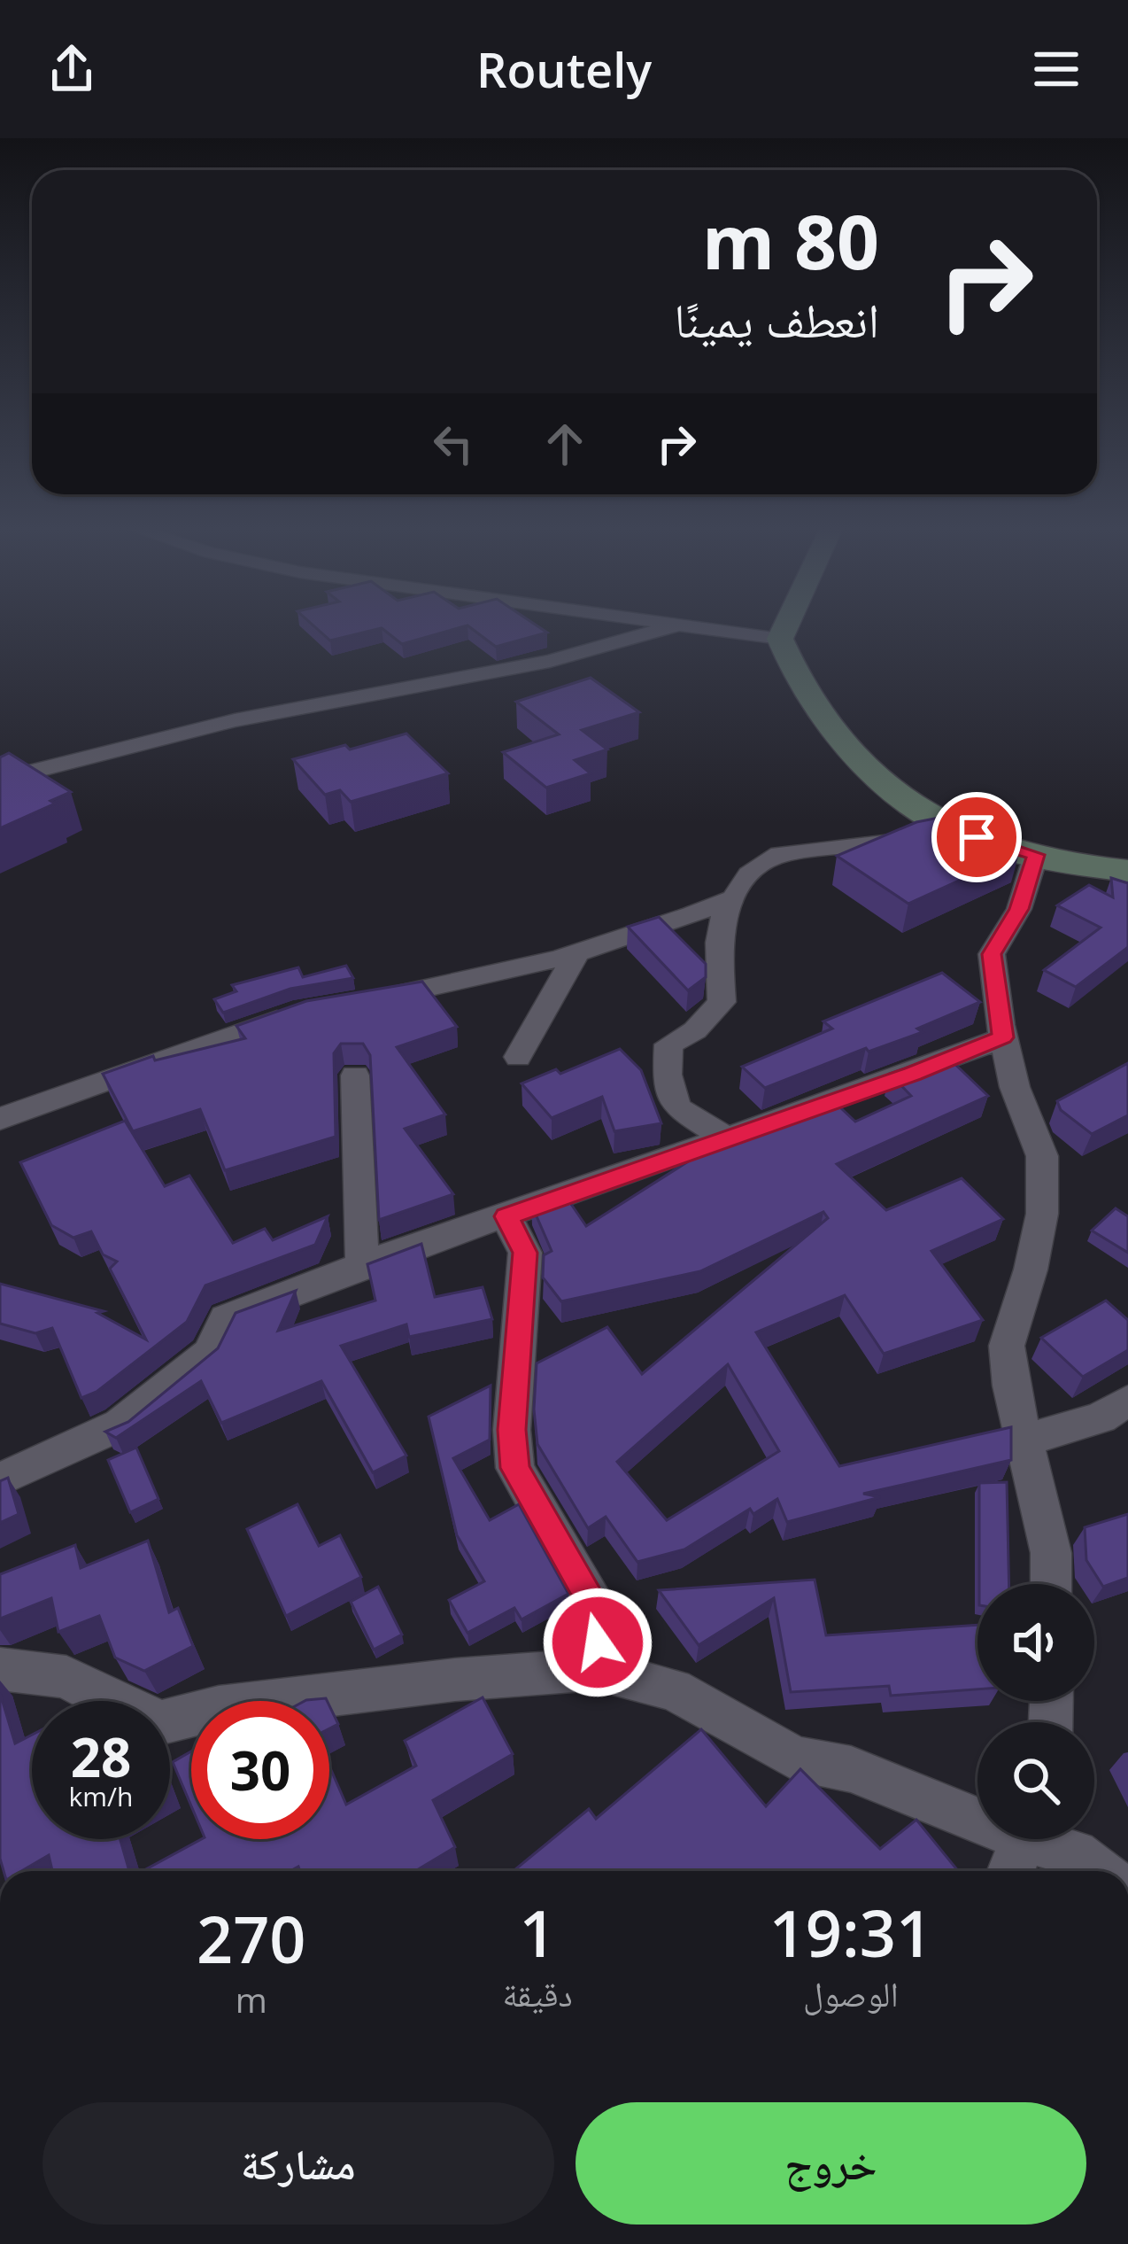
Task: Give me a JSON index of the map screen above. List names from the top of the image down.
{
  "page": {
    "header": "Routely",
    "turn": ["80 m", "انعطف يمينًا"],
    "speed": "28 km/h",
    "limit": "30",
    "eta": [
      "19:31",
      "الوصول",
      "1",
      "دقيقة",
      "270",
      "m"
    ],
    "buttons": ["خروج", "مشاركة"]
  }
}
